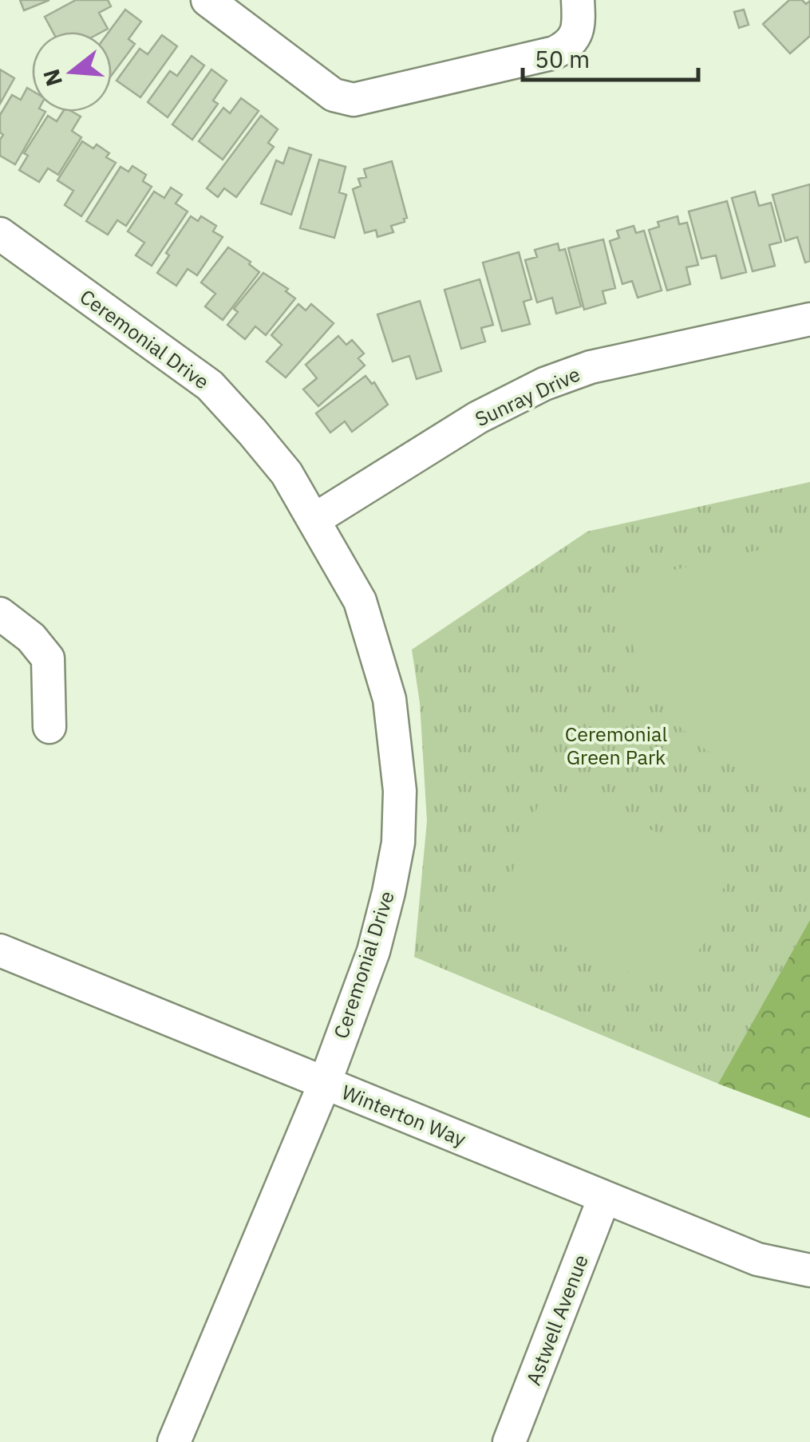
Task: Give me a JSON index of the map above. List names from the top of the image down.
{
  "streets": {
    "street": [
      "Ceremonial Drive",
      "Sunray Drive",
      "Winterton Way",
      "Astwell Avenue"
    ]
  },
  "crossings": [
    ["Ceremonial Drive", "Sunray Drive"],
    ["Ceremonial Drive", "Winterton Way"],
    ["Winterton Way", "Astwell Avenue"]
  ],
  "parks": ["Ceremonial Green Park"],
  "scale_bar": "50 m",
  "north": "left"
}
